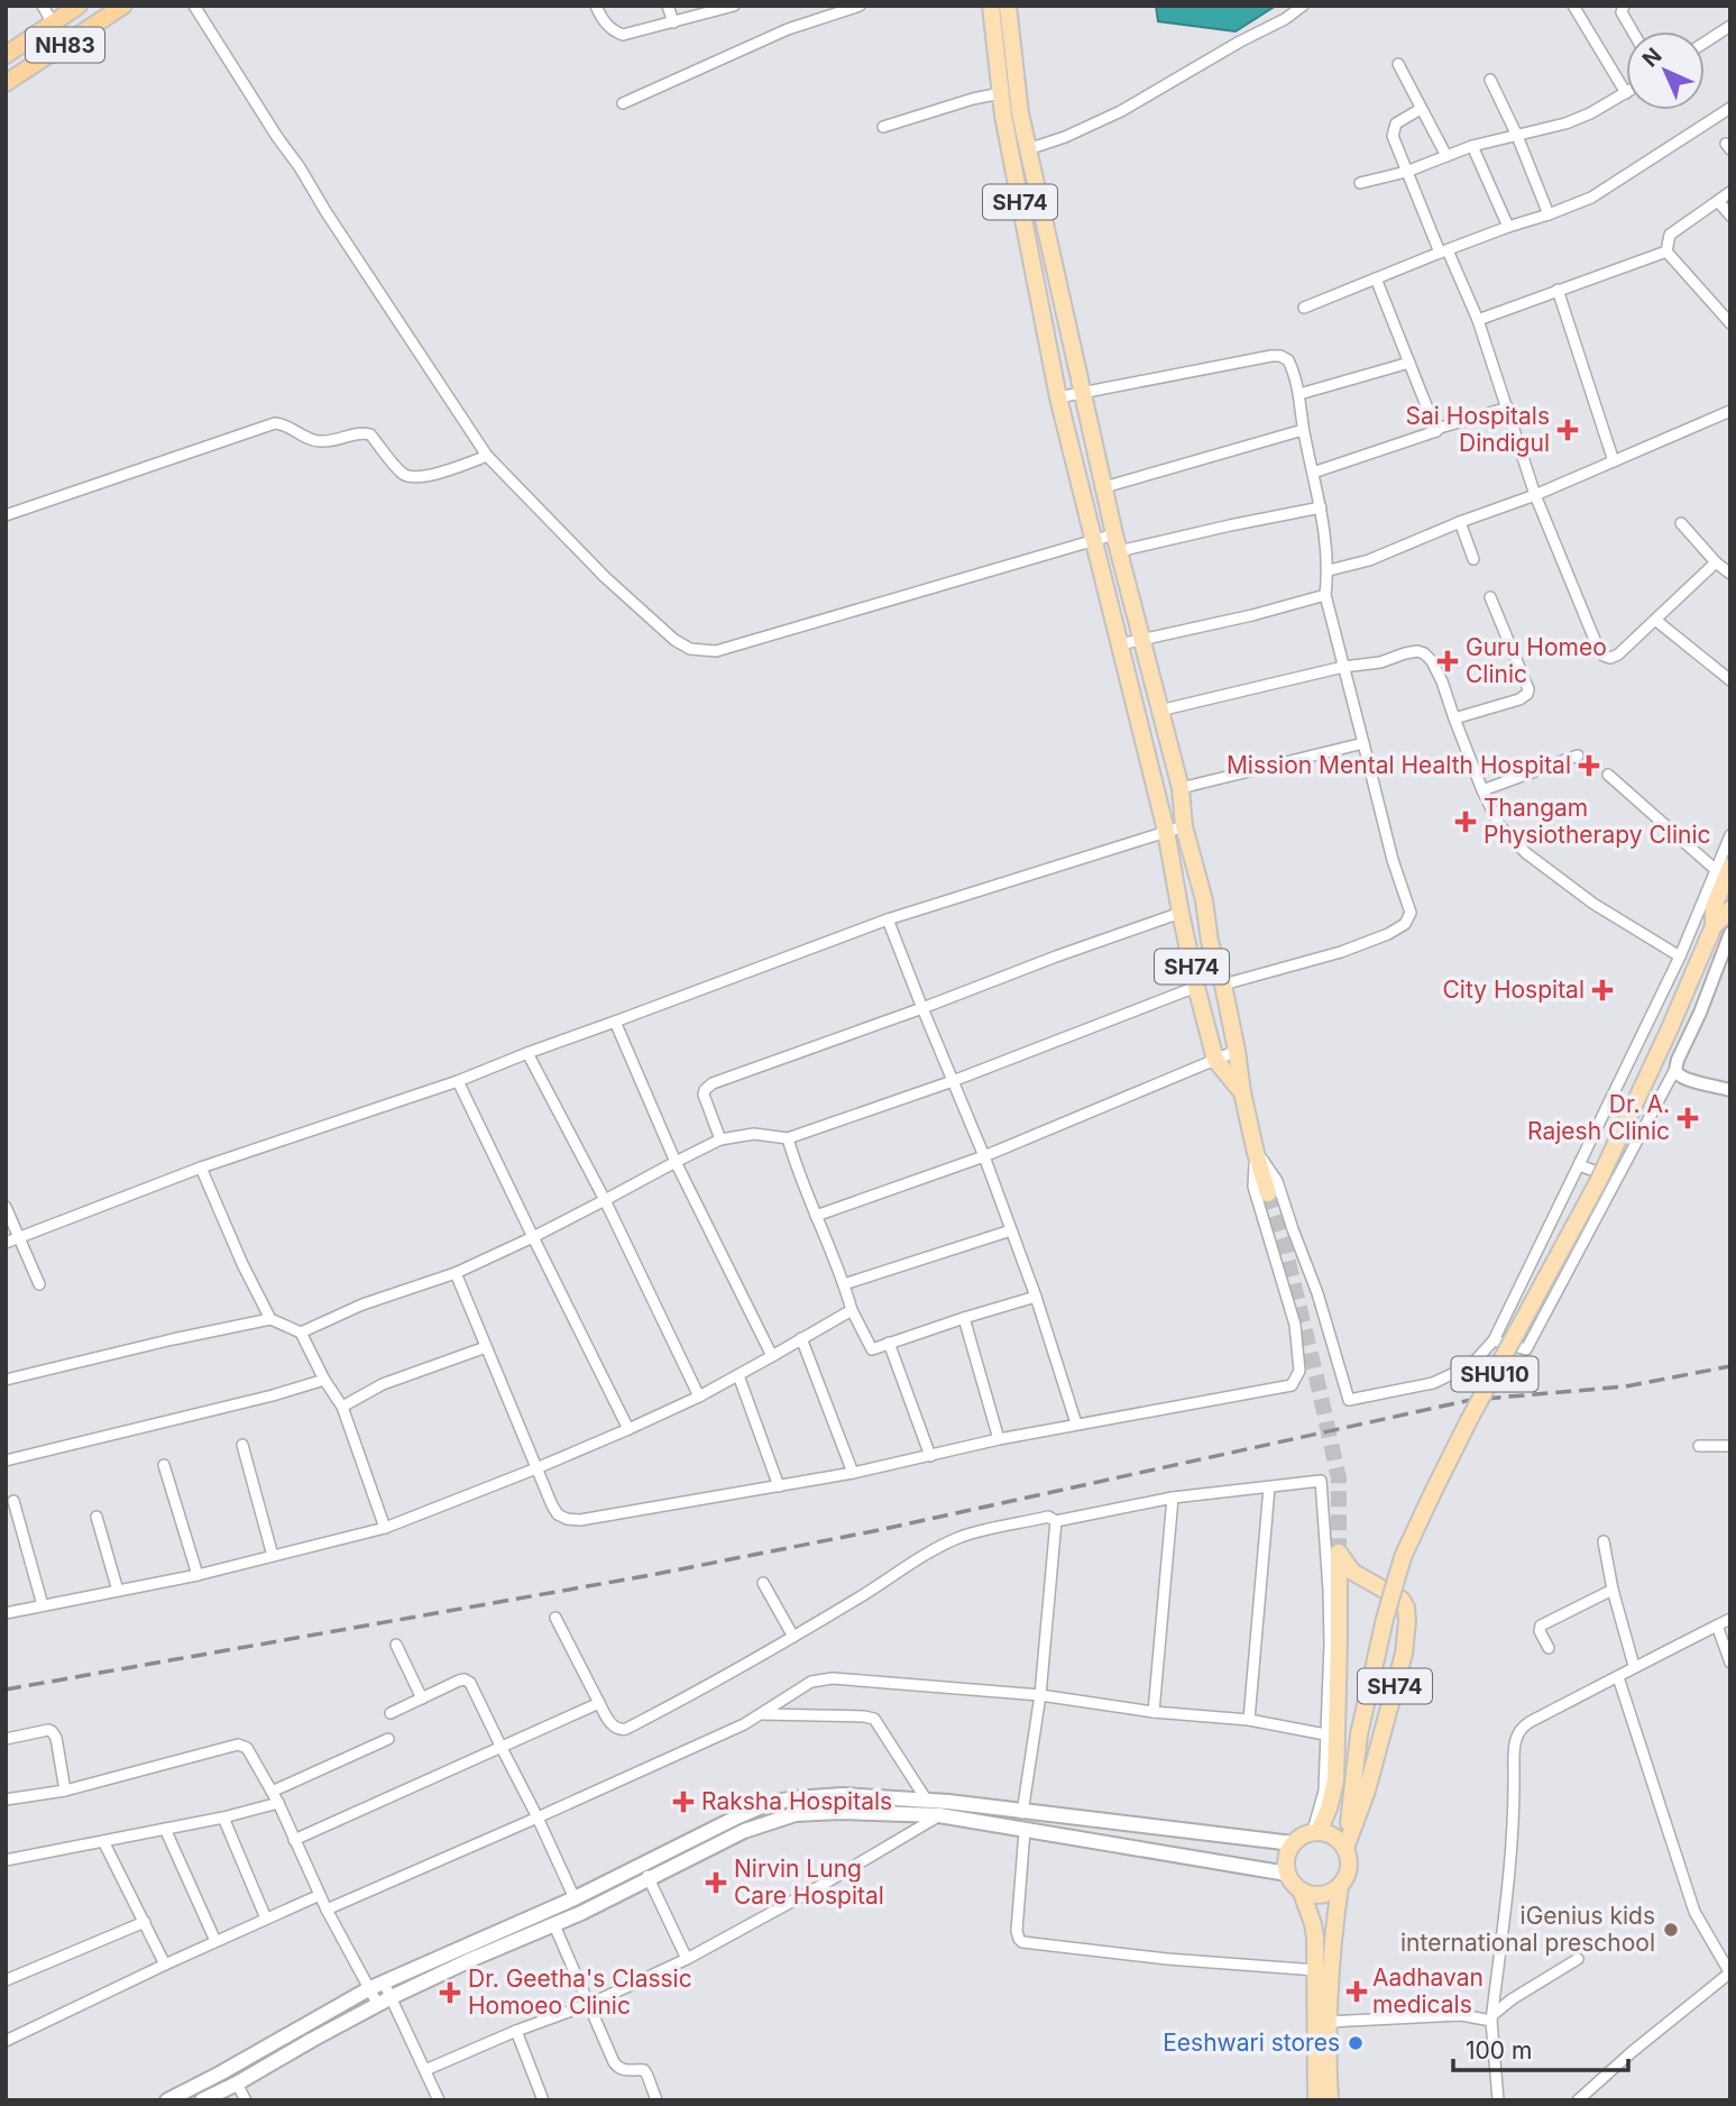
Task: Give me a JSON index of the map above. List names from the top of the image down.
{
  "streets": {
    "highway": ["NH83"],
    "main road": ["SH74", "SHU10"]
  },
  "crossings": [
    ["SH74", "SHU10"]
  ],
  "places": {
    "health": [
      "Sai Hospitals Dindigul",
      "Guru Homeo Clinic",
      "Mission Mental Health Hospital",
      "Thangam Physiotherapy Clinic",
      "City Hospital",
      "Dr. A. Rajesh Clinic",
      "Raksha Hospitals",
      "Nirvin Lung Care Hospital",
      "Aadhavan medicals",
      "Dr. Geetha's Classic Homoeo Clinic"
    ],
    "other": ["iGenius kids international preschool", "Eeshwari stores"]
  },
  "scale_bar": "100 m",
  "north": "top left"
}
